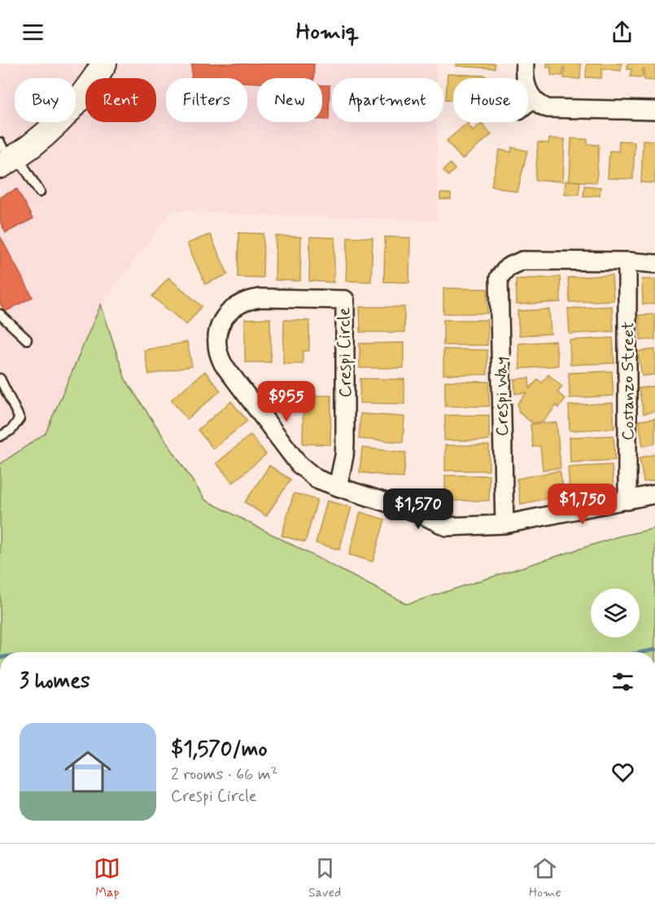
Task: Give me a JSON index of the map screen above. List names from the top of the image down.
{
  "streets": {
    "street": ["Crespi Circle", "Costanzo Street", "Crespi Way"]
  },
  "crossings": [
    ["Crespi Circle", "Crespi Way"],
    ["Costanzo Street", "Crespi Way"]
  ],
  "page": {
    "header": "Homiq",
    "chip": [
      "Buy",
      "Rent",
      "Filters",
      "New",
      "Apartment",
      "House"
    ],
    "price": ["$955", "$1,750", "$1,570"],
    "heading": "3 homes",
    "list": [
      {
        "name": "$1,570/mo",
        "note": "2 rooms · 66 m² · Crespi Circle"
      }
    ],
    "tabs": ["Map", "Saved", "Home"]
  }
}
